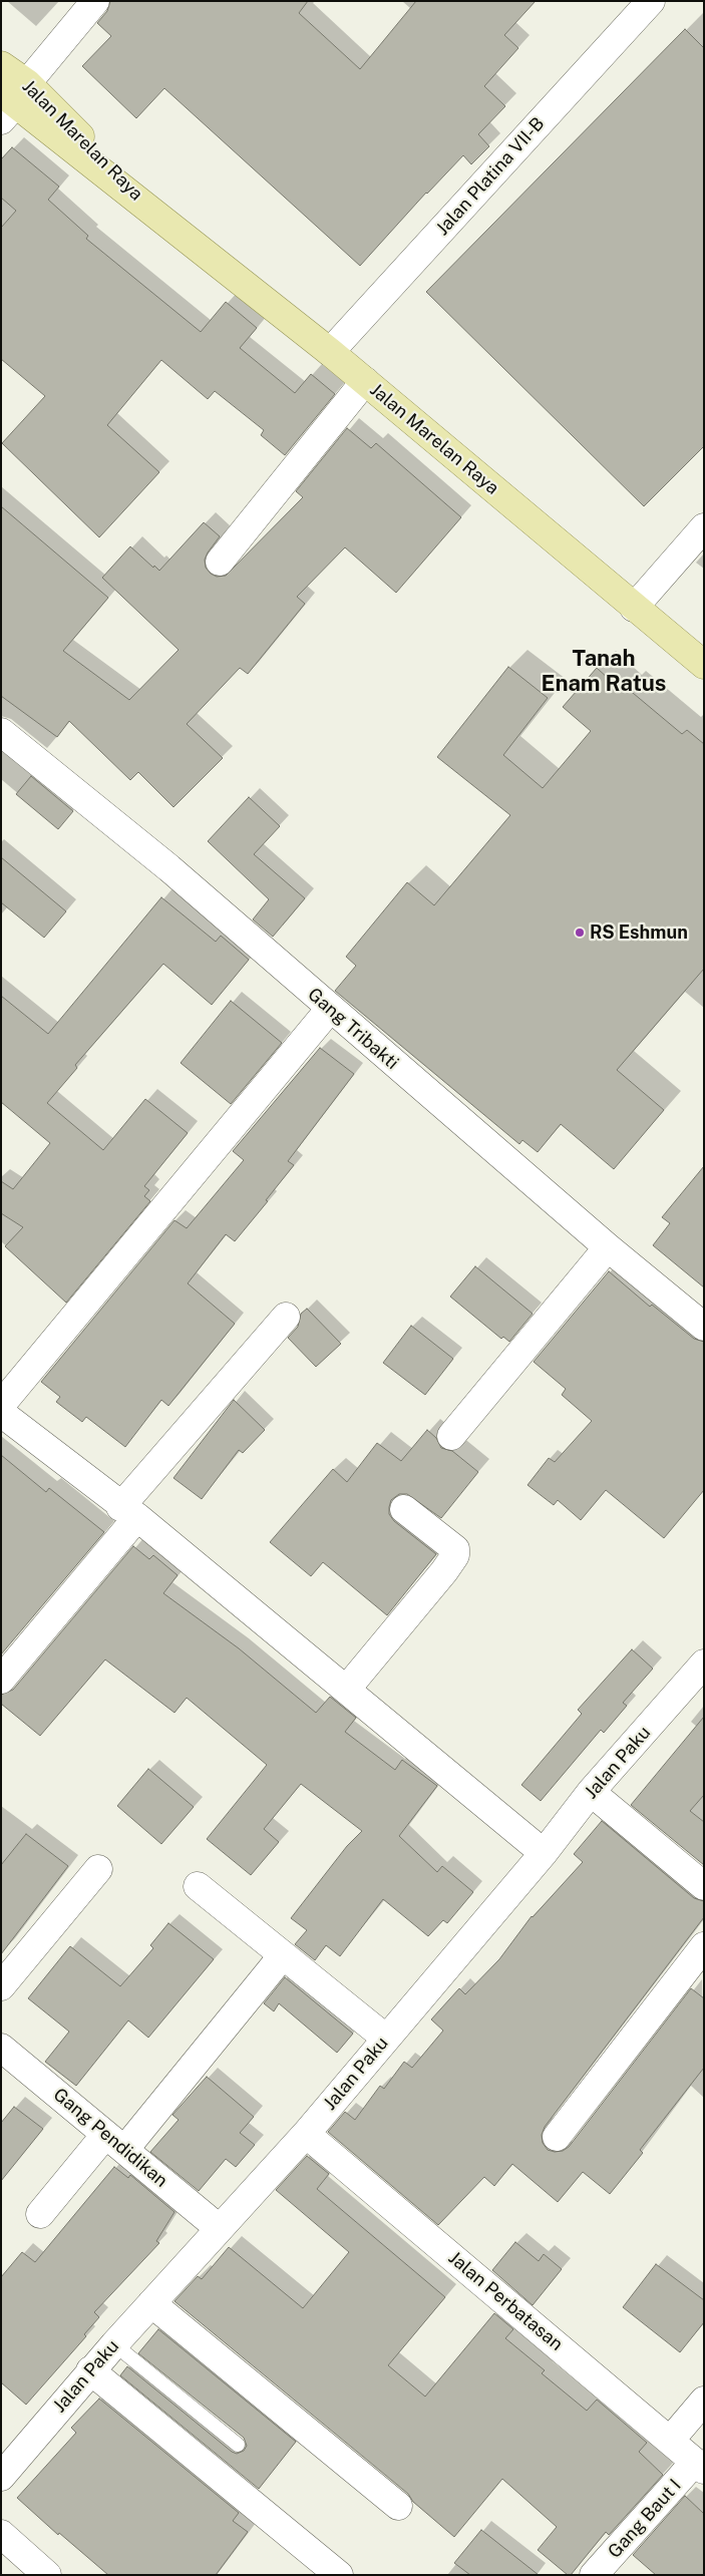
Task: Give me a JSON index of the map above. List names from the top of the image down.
{
  "streets": {
    "main road": ["Jalan Marelan Raya"],
    "street": [
      "Jalan Platina VII-B",
      "Gang Tribakti",
      "Jalan Paku",
      "Gang Pendidikan",
      "Jalan Perbatasan",
      "Gang Baut I"
    ]
  },
  "crossings": [
    ["Jalan Marelan Raya", "Jalan Platina VII-B"],
    ["Jalan Paku", "Gang Pendidikan"],
    ["Jalan Paku", "Jalan Perbatasan"],
    ["Jalan Perbatasan", "Gang Baut I"]
  ],
  "districts": ["Tanah Enam Ratus"],
  "places": ["RS Eshmun"]
}
